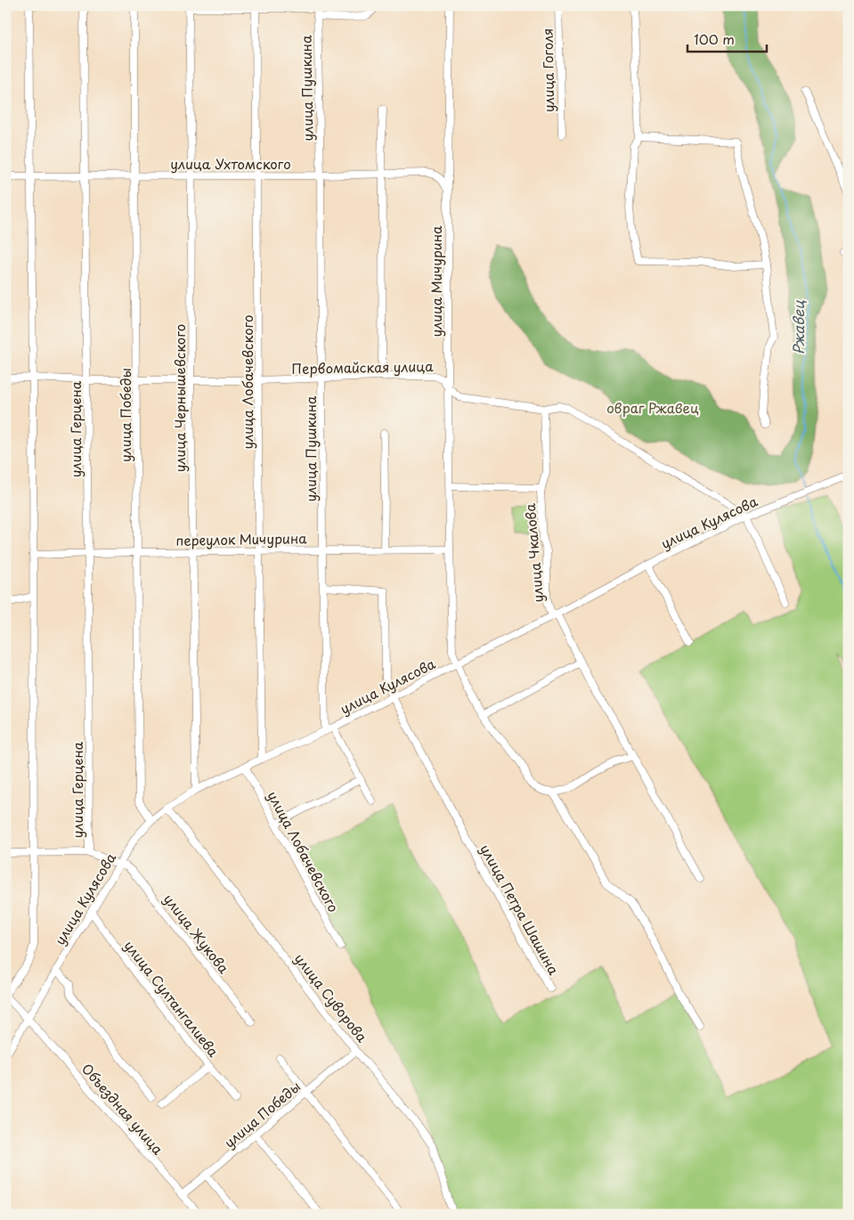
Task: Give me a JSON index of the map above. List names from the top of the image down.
{
  "streets": {
    "street": [
      "улица Гоголя",
      "улица Пушкина",
      "улица Ухтомского",
      "улица Мичурина",
      "Первомайская улица",
      "улица Лобачевского",
      "улица Чернышевского",
      "улица Победы",
      "улица Герцена",
      "улица Кулясова",
      "переулок Мичурина",
      "улица Чкалова",
      "улица Петра Шашина",
      "улица Жукова",
      "улица Суворова",
      "улица Султангалиева",
      "Объездная улица"
    ]
  },
  "crossings": [
    ["улица Пушкина", "улица Ухтомского"],
    ["улица Пушкина", "Первомайская улица"],
    ["улица Пушкина", "улица Кулясова"],
    ["улица Пушкина", "переулок Мичурина"],
    ["улица Пушкина", "улица Петра Шашина"],
    ["улица Ухтомского", "улица Мичурина"],
    ["улица Ухтомского", "улица Лобачевского"],
    ["улица Ухтомского", "улица Чернышевского"],
    ["улица Ухтомского", "улица Победы"],
    ["улица Ухтомского", "улица Герцена"],
    ["улица Мичурина", "Первомайская улица"],
    ["улица Мичурина", "улица Кулясова"],
    ["улица Мичурина", "переулок Мичурина"],
    ["Первомайская улица", "улица Лобачевского"],
    ["Первомайская улица", "улица Чернышевского"],
    ["Первомайская улица", "улица Победы"],
    ["Первомайская улица", "улица Герцена"],
    ["Первомайская улица", "улица Кулясова"],
    ["Первомайская улица", "улица Чкалова"],
    ["улица Лобачевского", "улица Кулясова"],
    ["улица Лобачевского", "переулок Мичурина"],
    ["улица Чернышевского", "улица Кулясова"],
    ["улица Чернышевского", "переулок Мичурина"],
    ["улица Победы", "улица Кулясова"],
    ["улица Победы", "переулок Мичурина"],
    ["улица Победы", "улица Суворова"],
    ["улица Победы", "Объездная улица"],
    ["улица Герцена", "переулок Мичурина"],
    ["улица Герцена", "улица Жукова"],
    ["улица Кулясова", "улица Чкалова"],
    ["улица Кулясова", "улица Петра Шашина"],
    ["улица Кулясова", "улица Жукова"],
    ["улица Кулясова", "улица Суворова"],
    ["улица Кулясова", "улица Султангалиева"],
    ["улица Кулясова", "Объездная улица"]
  ],
  "water": ["Ржавец"],
  "parks": ["овраг Ржавец"],
  "scale_bar": "100 m"
}
